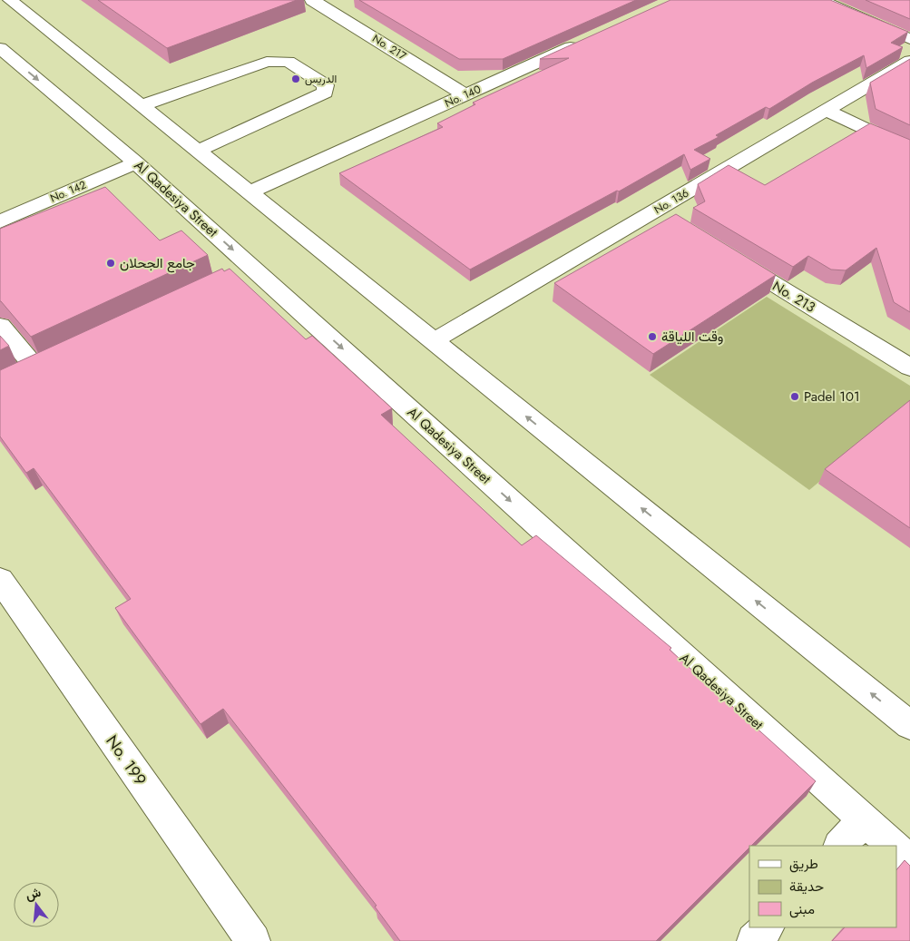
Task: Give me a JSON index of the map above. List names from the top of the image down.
{
  "streets": {
    "street": [
      "No. 217",
      "No. 140",
      "No. 142",
      "Al Qadesiya Street",
      "No. 136",
      "No. 213",
      "No. 199"
    ]
  },
  "crossings": [
    ["No. 217", "No. 140"],
    ["No. 142", "Al Qadesiya Street"]
  ],
  "places": [
    "الدريس",
    "جامع الجحلان",
    "وقت اللياقة",
    "Padel 101"
  ],
  "legend": ["طريق", "حديقة", "مبنى"],
  "north": "top"
}
